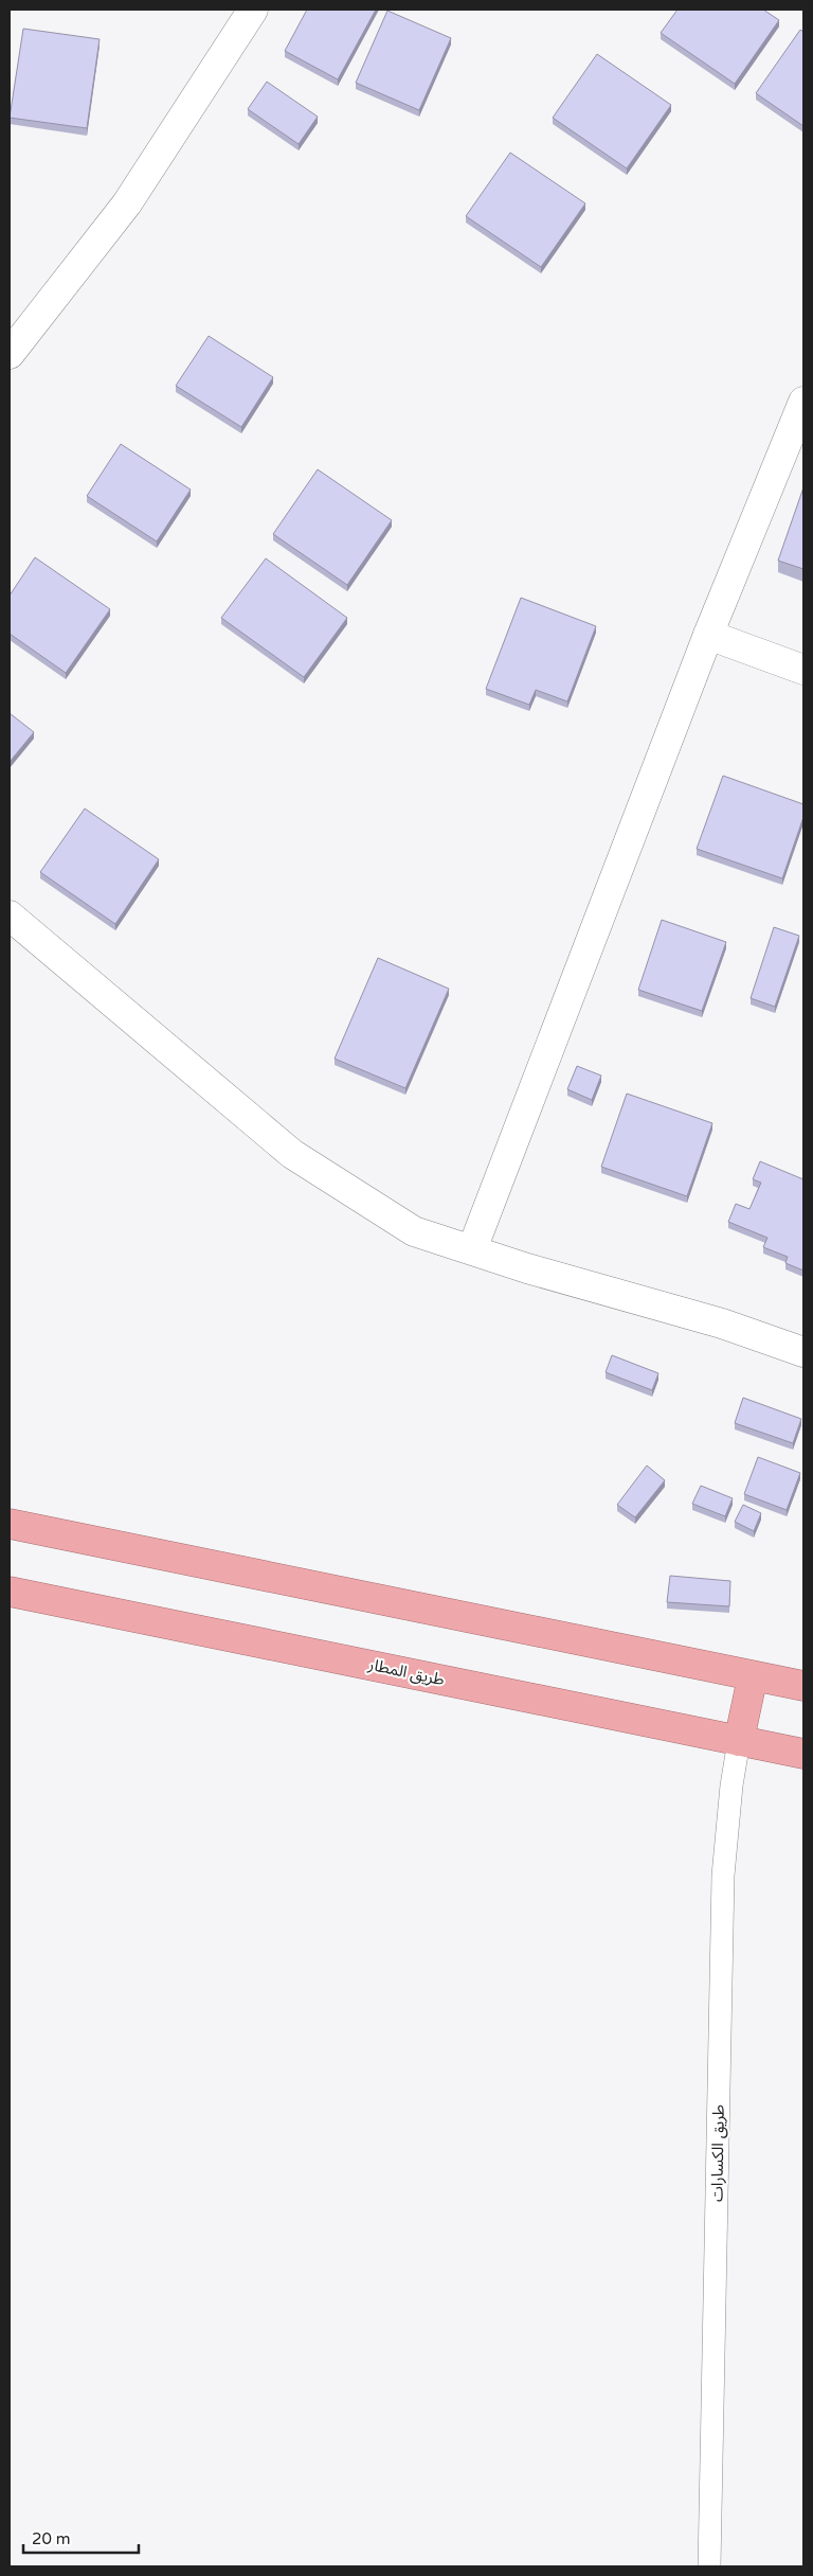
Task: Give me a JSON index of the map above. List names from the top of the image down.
{
  "streets": {
    "highway": ["طريق المطار"],
    "lane": ["طريق الكسارات"]
  },
  "crossings": [
    ["طريق المطار", "طريق الكسارات"]
  ],
  "scale_bar": "20 m"
}
